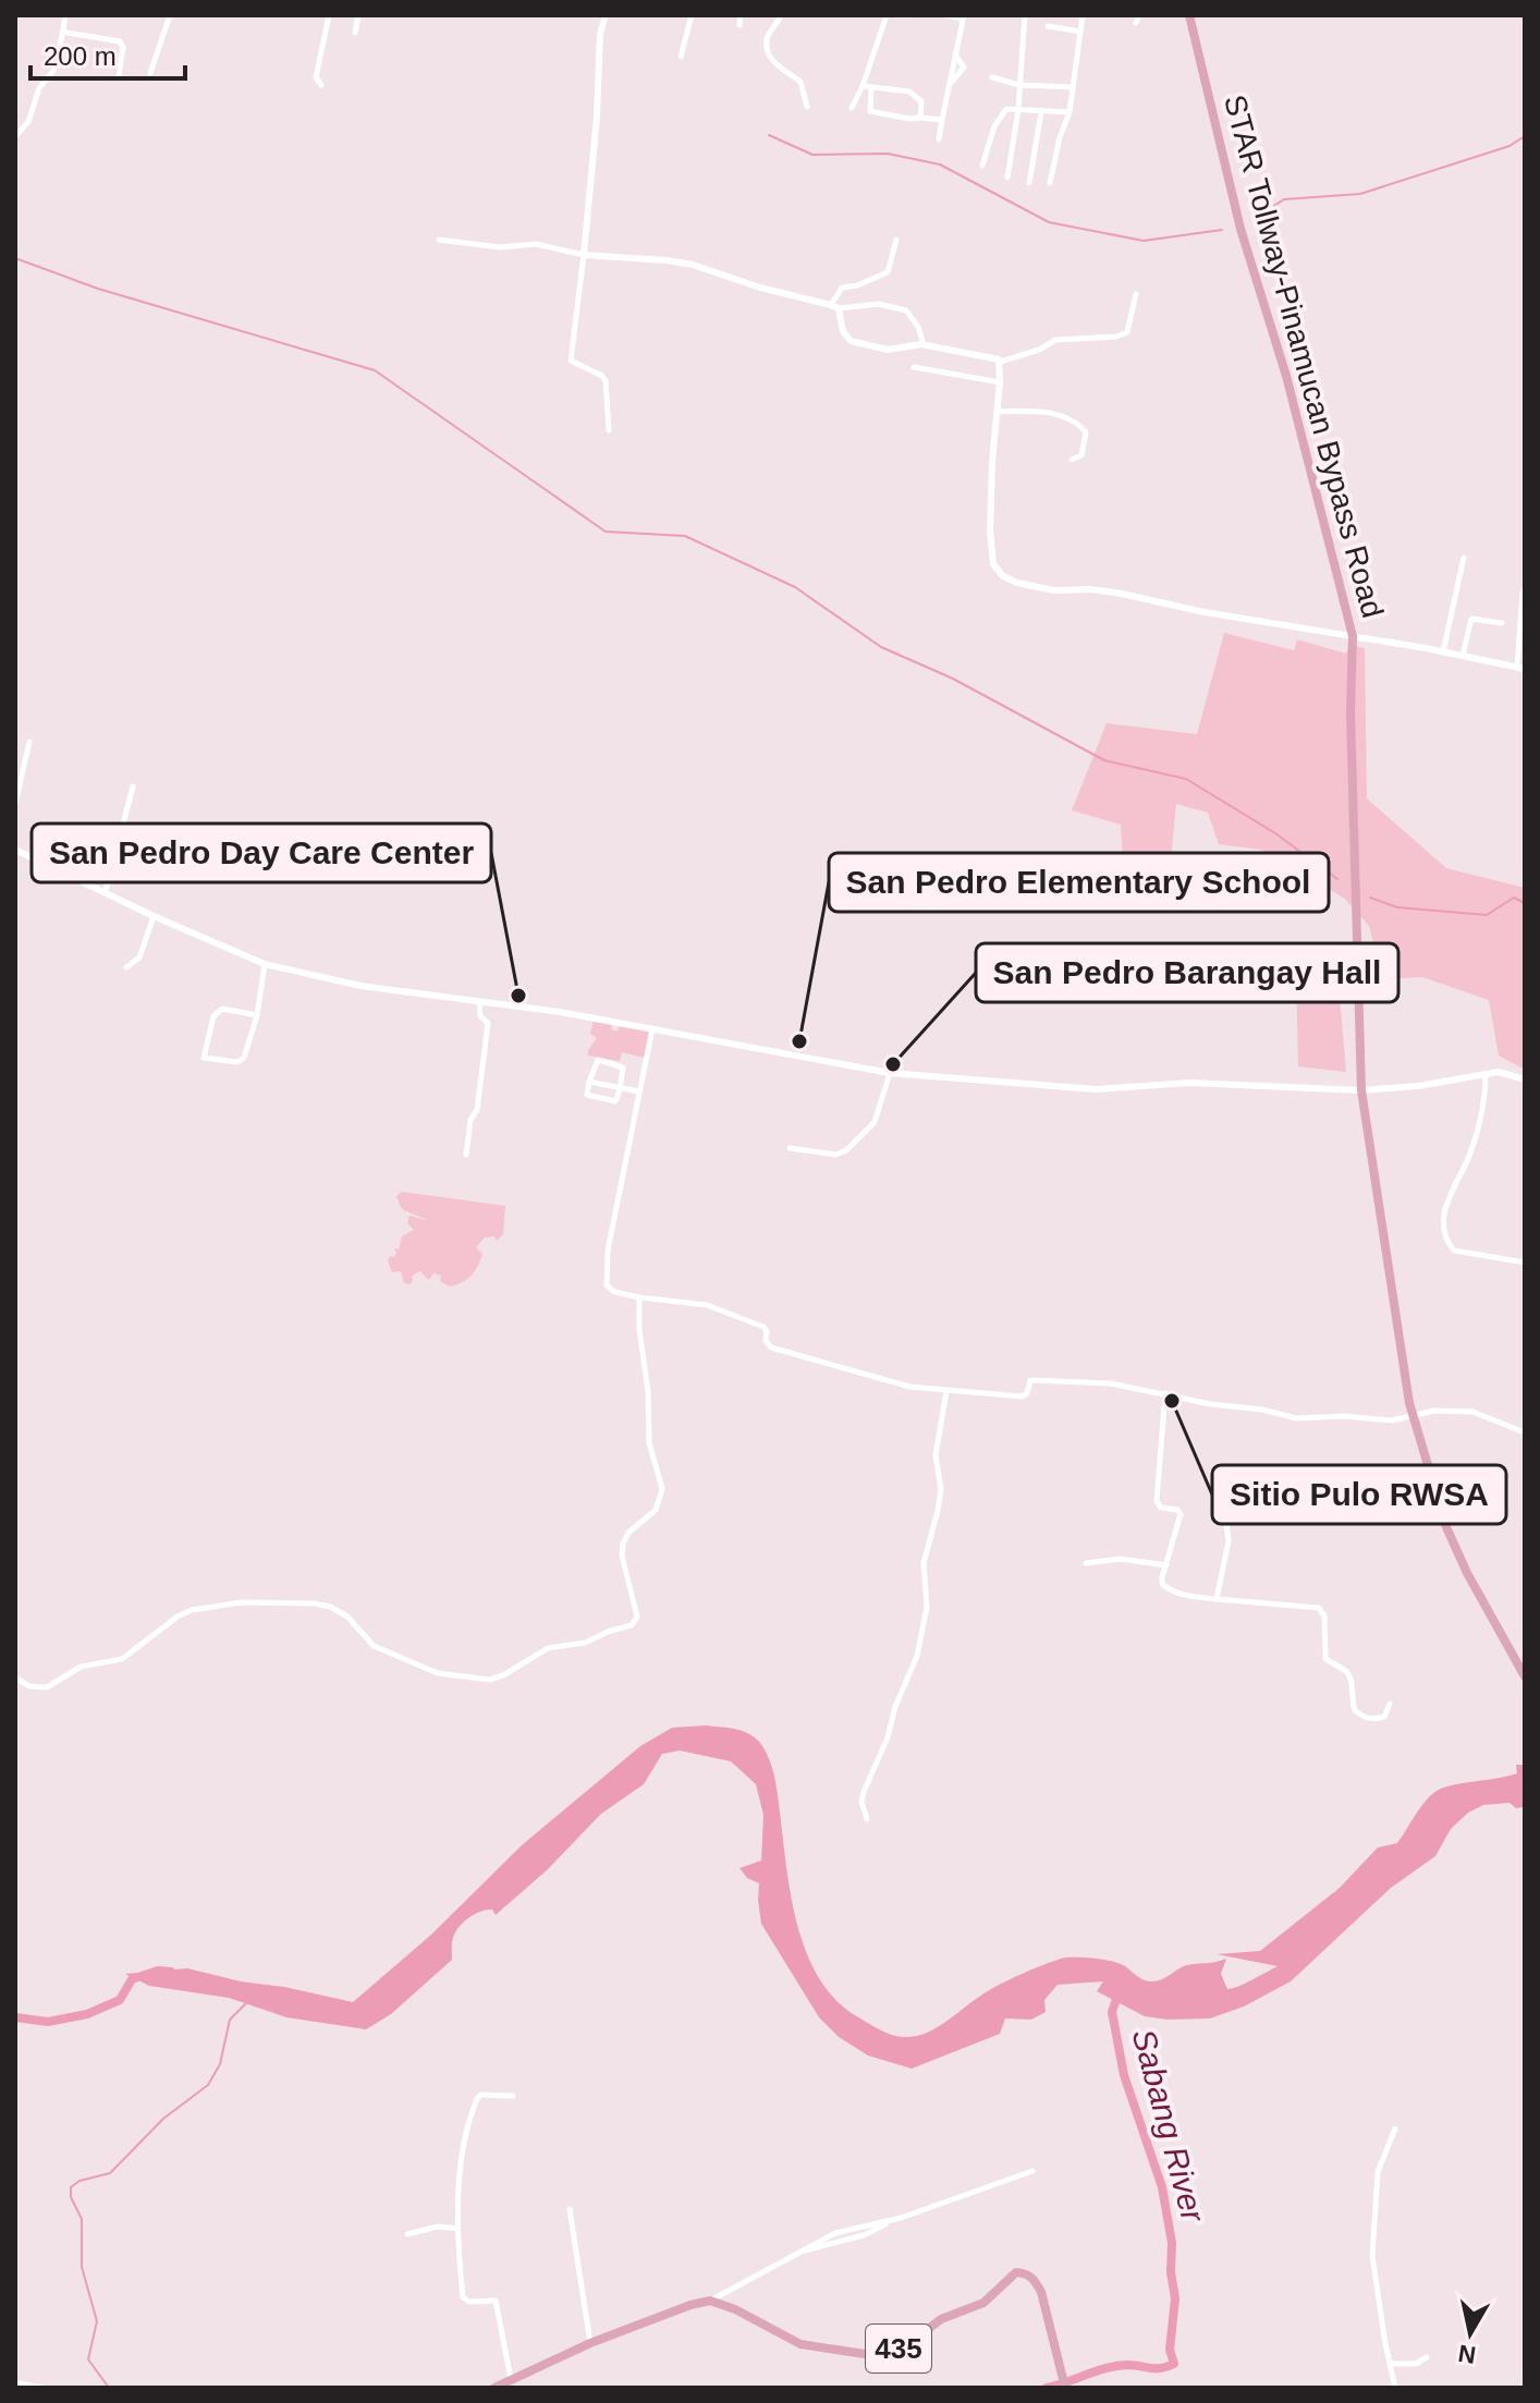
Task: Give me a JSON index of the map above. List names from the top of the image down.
{
  "streets": {
    "main road": ["STAR Tollway-Pinamucan Bypass Road", "435"]
  },
  "water": ["Sabang River"],
  "places": [
    "San Pedro Day Care Center",
    "San Pedro Elementary School",
    "San Pedro Barangay Hall",
    "Sitio Pulo RWSA"
  ],
  "scale_bar": "200 m",
  "north": "bottom"
}
